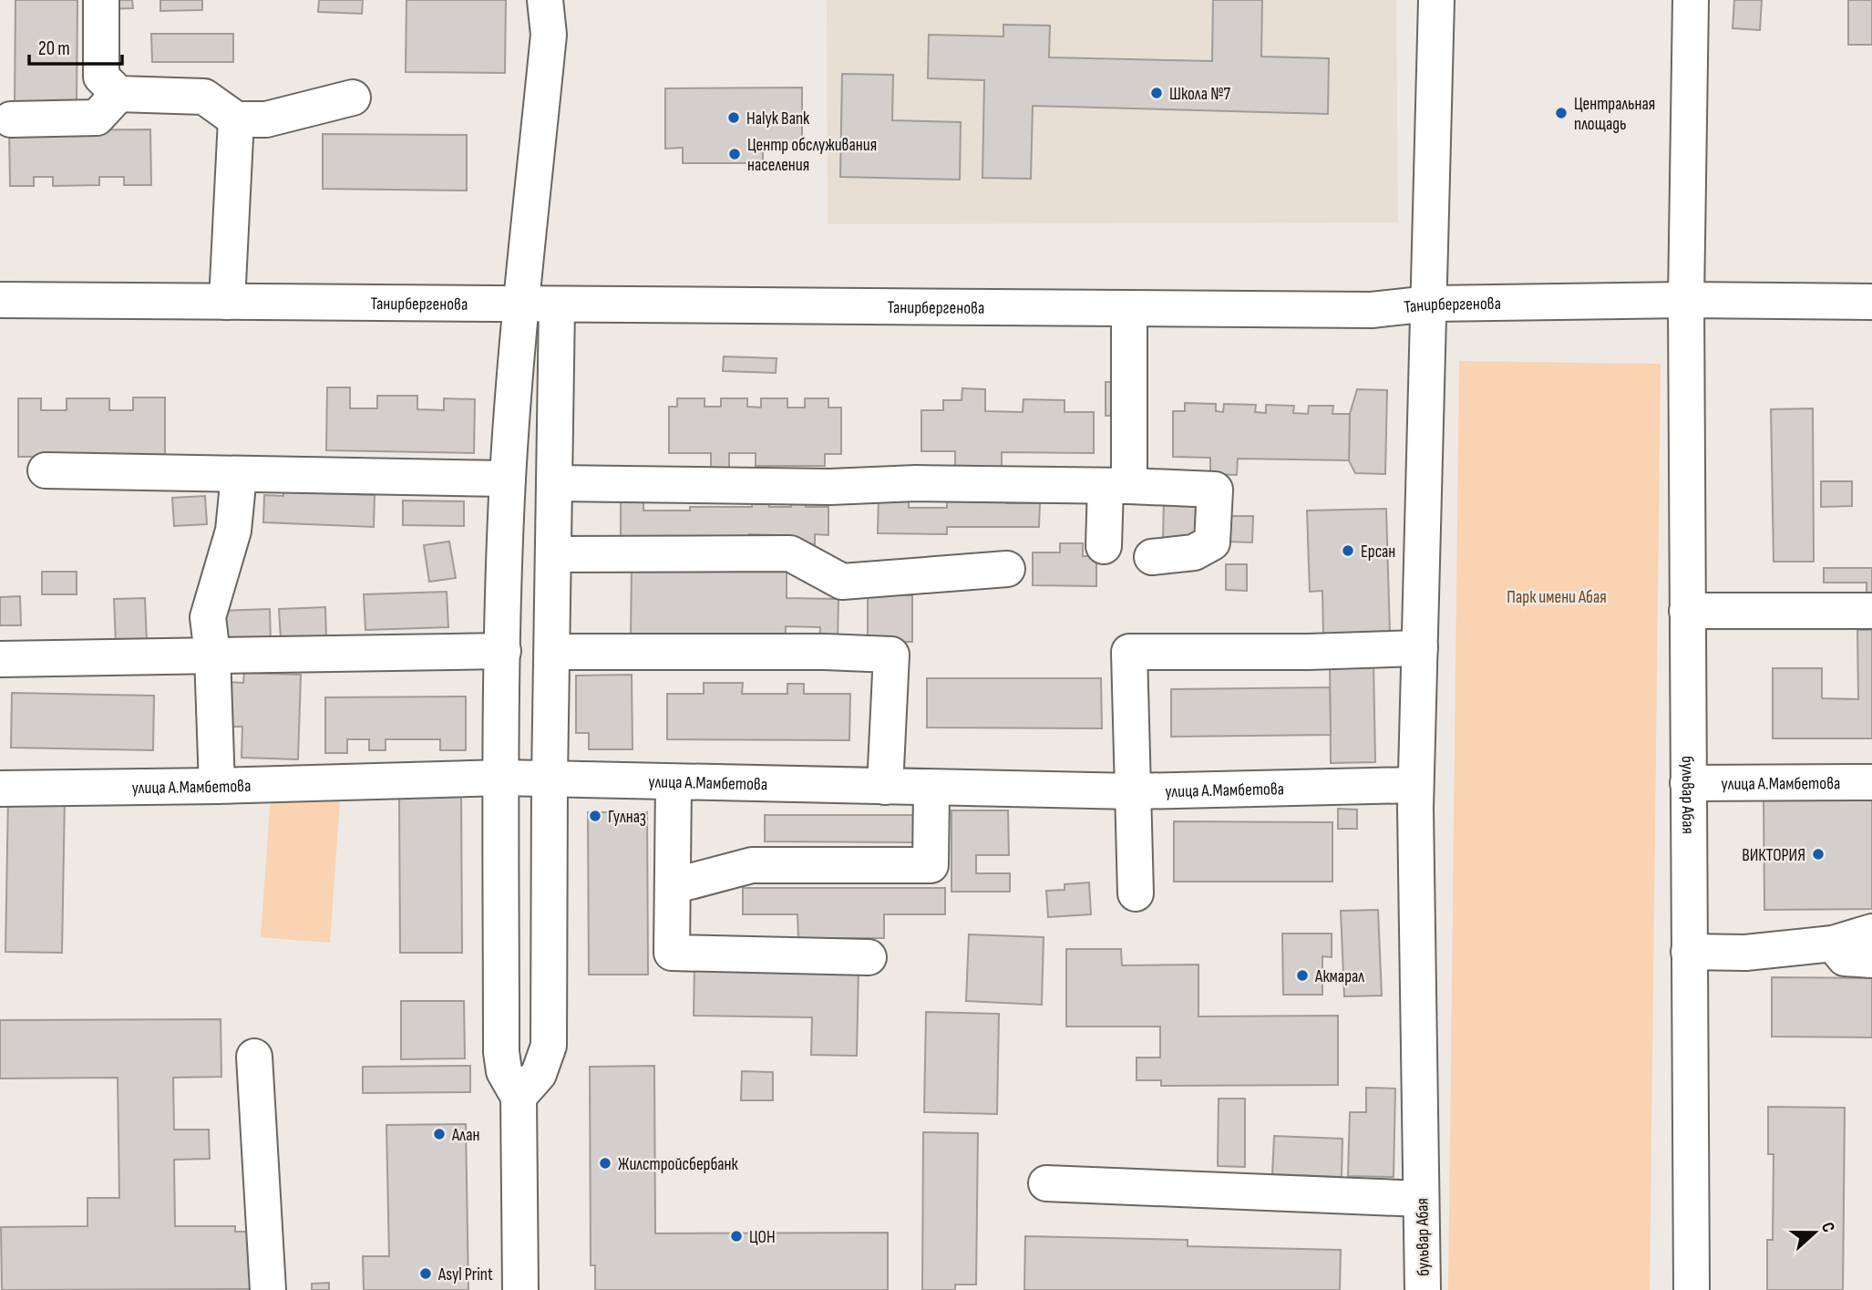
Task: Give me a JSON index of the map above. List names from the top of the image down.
{
  "streets": {
    "street": ["Танирбергенова", "улица А.Мамбетова", "бульвар Абая"]
  },
  "crossings": [
    ["Танирбергенова", "бульвар Абая"],
    ["улица А.Мамбетова", "бульвар Абая"]
  ],
  "parks": ["Парк имени Абая"],
  "places": [
    "Школа №7",
    "Центральная площадь",
    "Halyk Bank",
    "Центр обслуживания населения",
    "Ерсан",
    "Гулназ",
    "ВИКТОРИЯ",
    "Акмарал",
    "Алан",
    "Жилстройсбербанк",
    "ЦОН",
    "Asyl Print"
  ],
  "scale_bar": "20 m",
  "north": "right"
}
